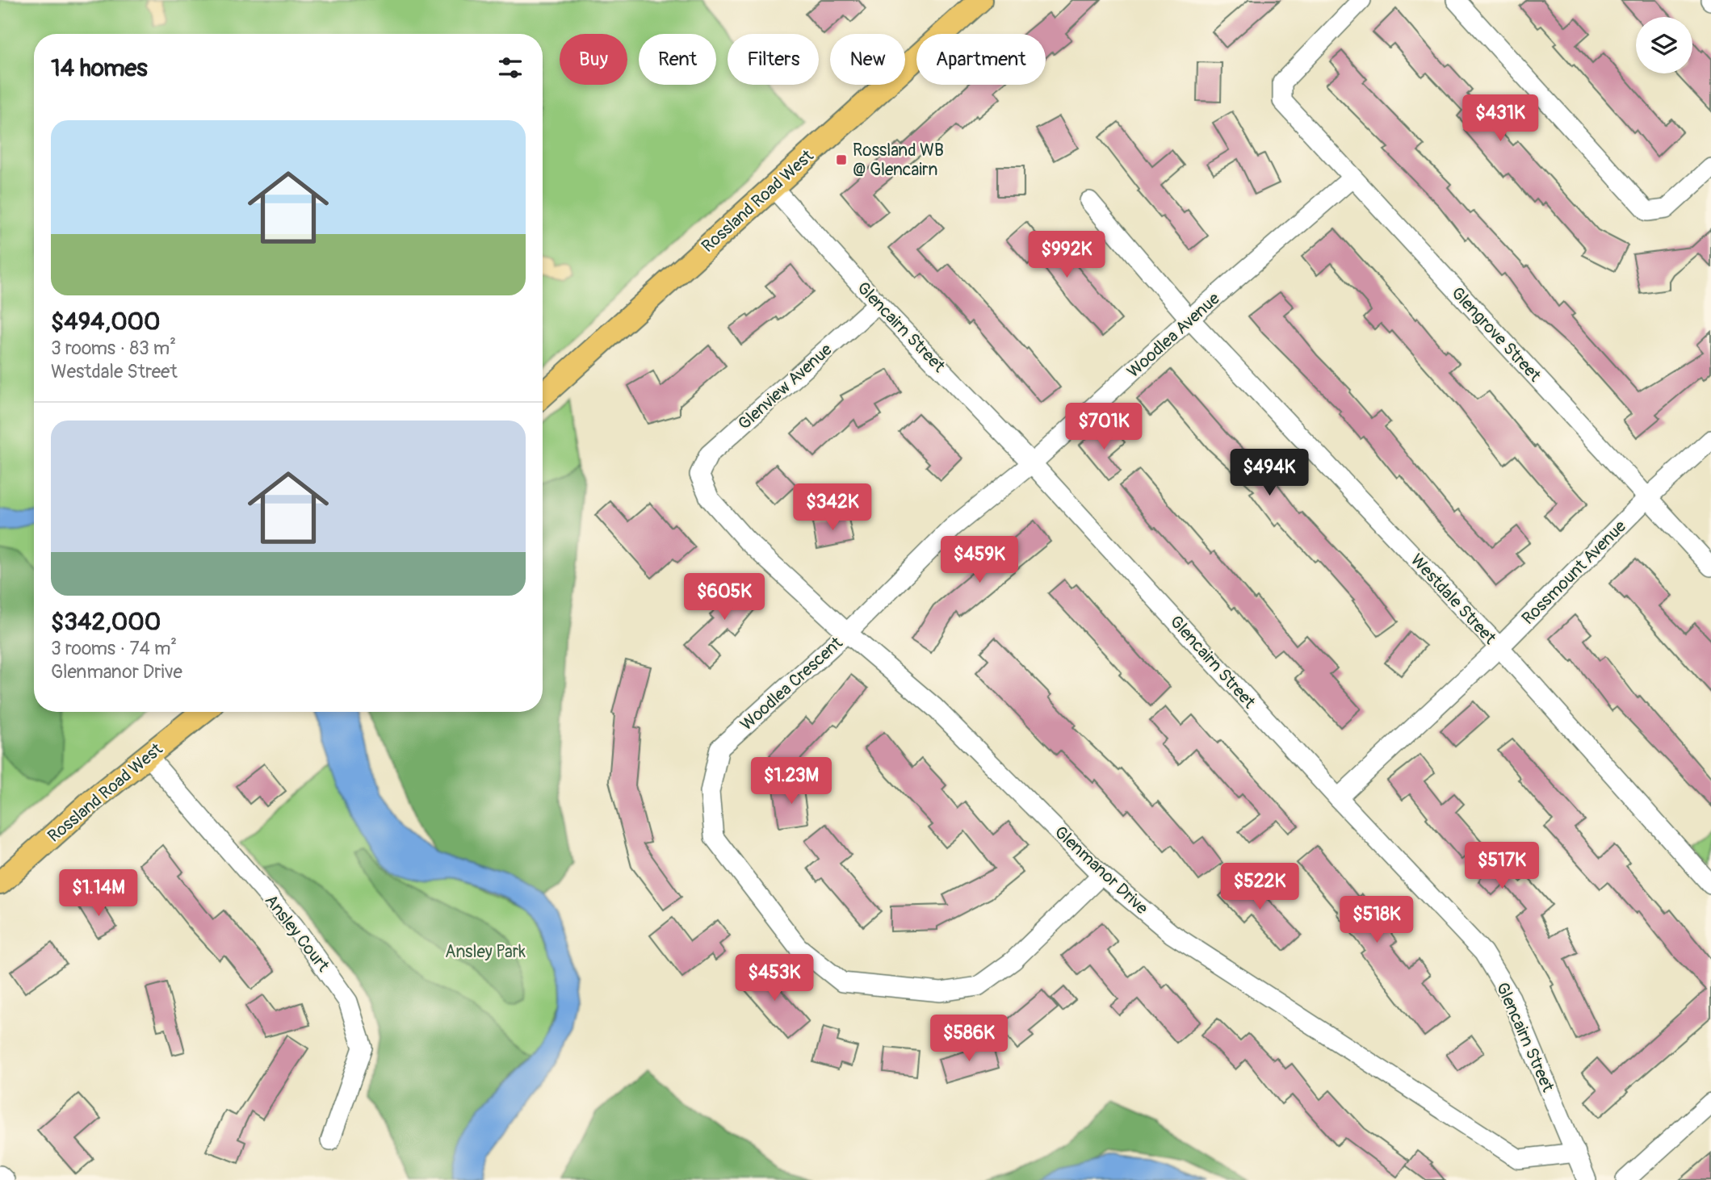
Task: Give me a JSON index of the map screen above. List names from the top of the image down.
{
  "streets": {
    "main road": ["Rossland Road West"],
    "street": [
      "Glencairn Street",
      "Glengrove Street",
      "Woodlea Avenue",
      "Glenview Avenue",
      "Rossmount Avenue",
      "Westdale Street",
      "Woodlea Crescent",
      "Glenmanor Drive",
      "Ansley Court"
    ]
  },
  "crossings": [
    ["Rossland Road West", "Glencairn Street"],
    ["Rossland Road West", "Ansley Court"],
    ["Glencairn Street", "Woodlea Avenue"],
    ["Glencairn Street", "Glenview Avenue"],
    ["Glencairn Street", "Rossmount Avenue"],
    ["Glencairn Street", "Glenmanor Drive"],
    ["Glengrove Street", "Woodlea Avenue"],
    ["Glengrove Street", "Rossmount Avenue"],
    ["Woodlea Avenue", "Westdale Street"],
    ["Woodlea Avenue", "Woodlea Crescent"],
    ["Woodlea Avenue", "Glenmanor Drive"],
    ["Glenview Avenue", "Glenmanor Drive"],
    ["Rossmount Avenue", "Westdale Street"],
    ["Woodlea Crescent", "Glenmanor Drive"]
  ],
  "parks": ["Ansley Park"],
  "places": {
    "transit": ["Rossland WB @ Glencairn"]
  },
  "page": {
    "chip": [
      "Buy",
      "Rent",
      "Filters",
      "New",
      "Apartment"
    ],
    "heading": "14 homes",
    "price": [
      "$431K",
      "$992K",
      "$701K",
      "$494K",
      "$342K",
      "$459K",
      "$605K",
      "$1.23M",
      "$517K",
      "$522K",
      "$1.14M",
      "$518K",
      "$453K",
      "$586K"
    ],
    "list": [
      {
        "name": "$494,000",
        "note": "3 rooms · 83 m² · Westdale Street"
      },
      {
        "name": "$342,000",
        "note": "3 rooms · 74 m² · Glenmanor Drive"
      }
    ]
  }
}
